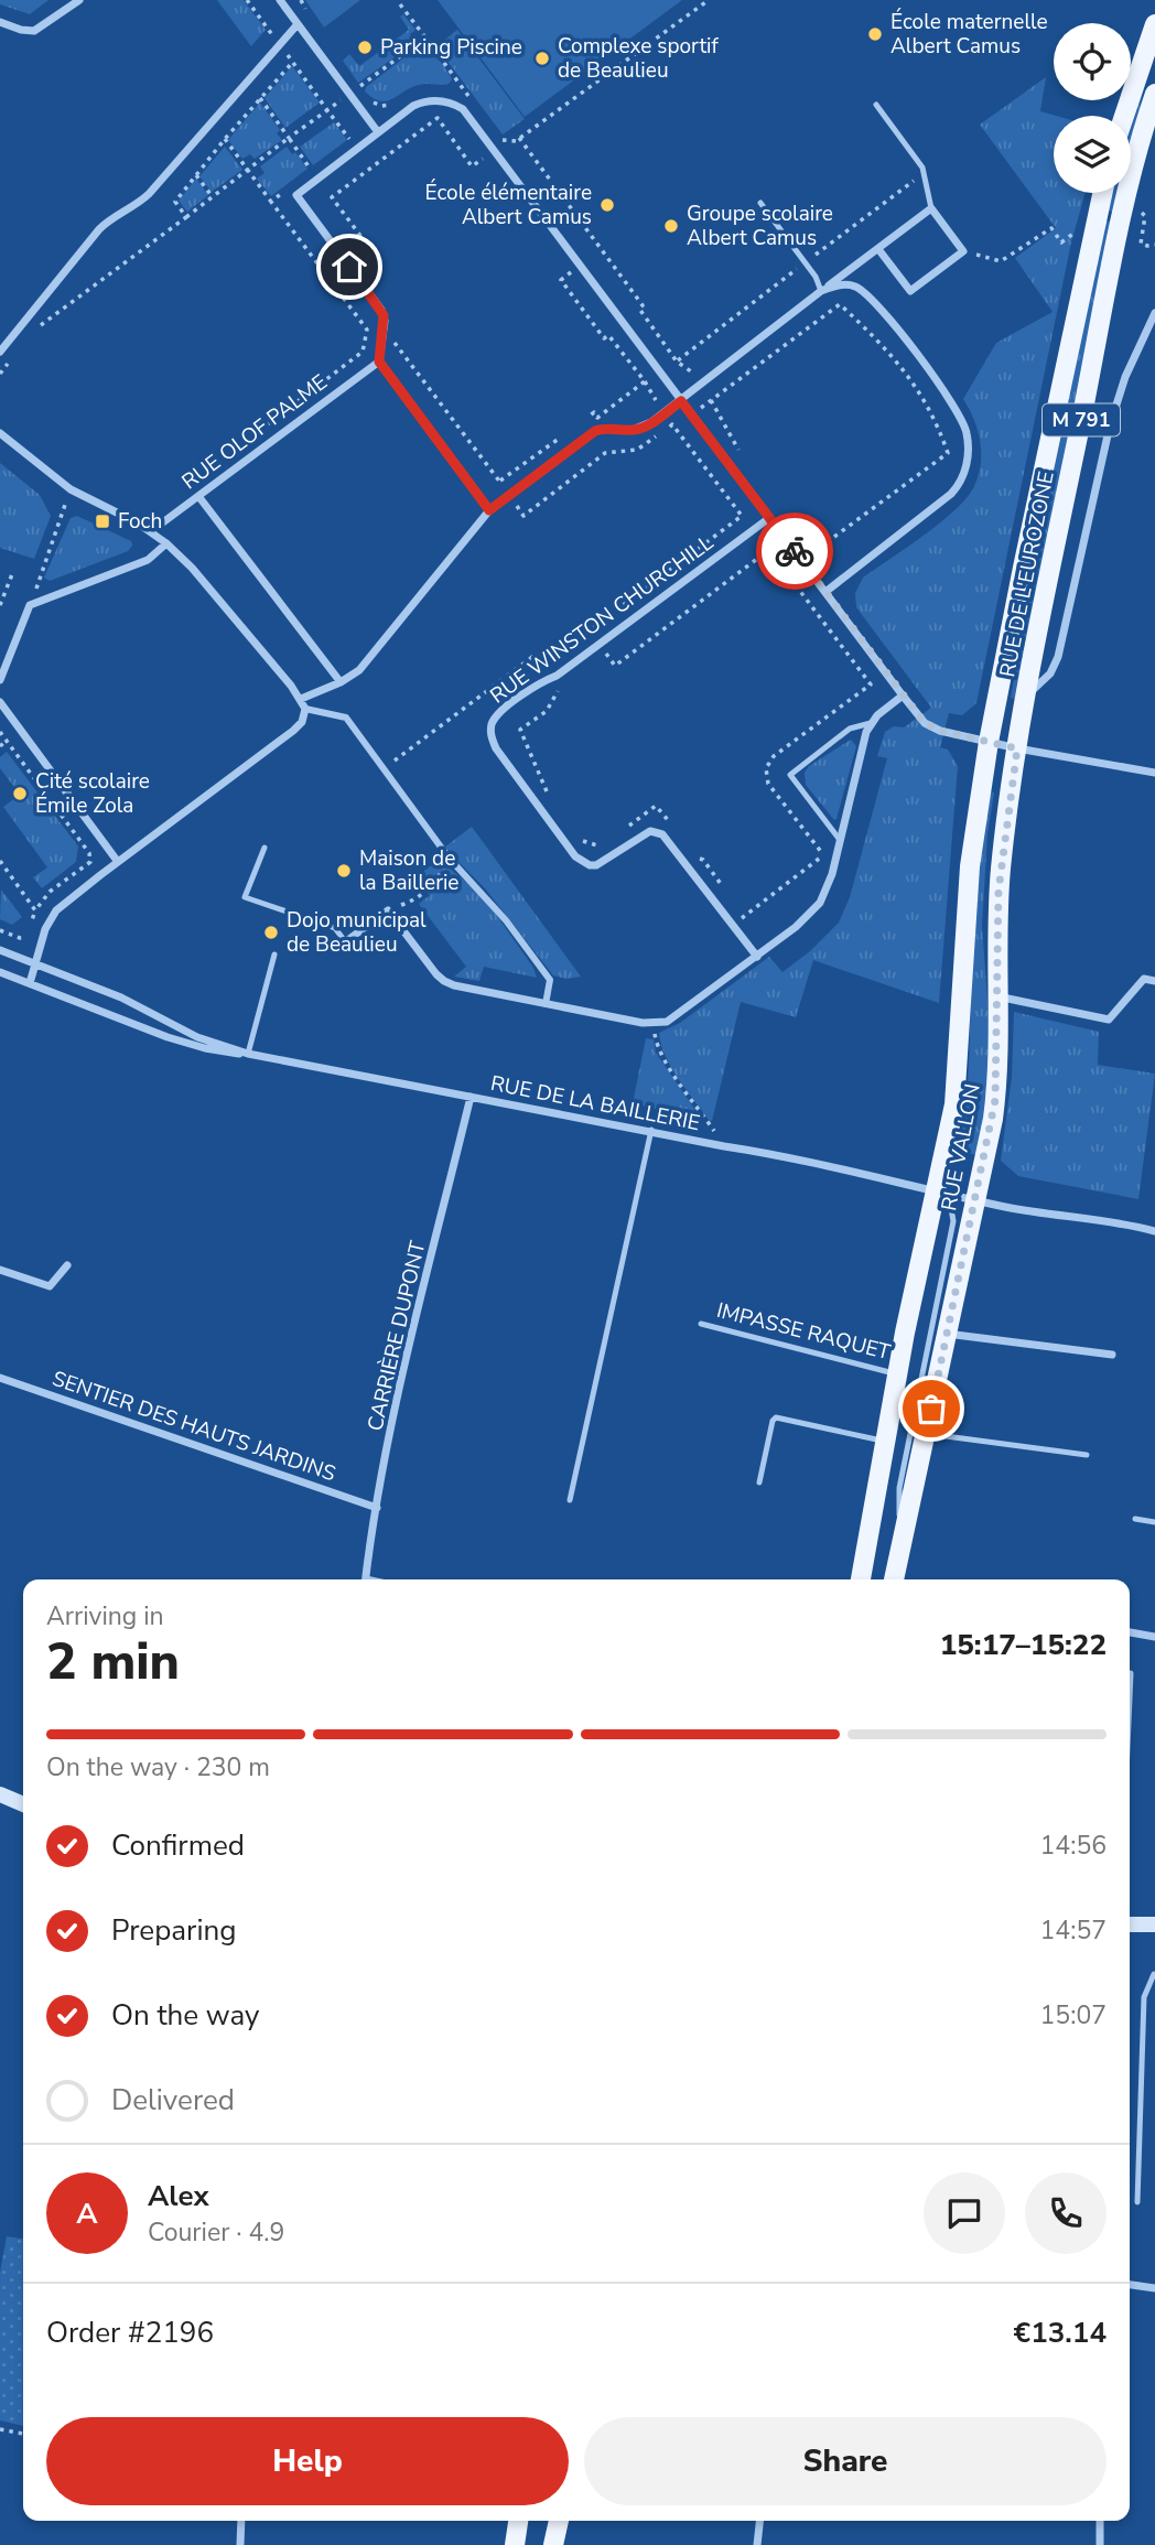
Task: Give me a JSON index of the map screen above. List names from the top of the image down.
{
  "streets": {
    "main road": ["M 791", "RUE DE L'EUROZONE", "RUE VALLON"],
    "street": [
      "RUE OLOF PALME",
      "RUE WINSTON CHURCHILL",
      "RUE DE LA BAILLERIE",
      "CARRIÈRE DUPONT",
      "SENTIER DES HAUTS JARDINS"
    ],
    "lane": ["IMPASSE RAQUET"]
  },
  "crossings": [
    ["RUE DE L'EUROZONE", "RUE VALLON"],
    ["RUE DE LA BAILLERIE", "RUE VALLON"],
    ["RUE DE LA BAILLERIE", "CARRIÈRE DUPONT"],
    ["RUE VALLON", "IMPASSE RAQUET"],
    ["CARRIÈRE DUPONT", "SENTIER DES HAUTS JARDINS"]
  ],
  "places": {
    "other": [
      "École maternelle Albert Camus",
      "Parking Piscine",
      "Complexe sportif de Beaulieu",
      "École élémentaire Albert Camus",
      "Groupe scolaire Albert Camus",
      "Cité scolaire Émile Zola",
      "Maison de la Baillerie",
      "Dojo municipal de Beaulieu"
    ],
    "transit": ["Foch"]
  },
  "page": {
    "heading": ["2 min", "Arriving in", "15:17–15:22"],
    "panel": [
      "Alex",
      "Courier · 4.9",
      "Order #2196",
      "€13.14"
    ],
    "bar": "On the way · 230 m",
    "list": [
      ["Confirmed", "14:56"],
      ["Preparing", "14:57"],
      ["On the way", "15:07"],
      "Delivered"
    ],
    "round": "A",
    "buttons": ["Help", "Share"]
  }
}
